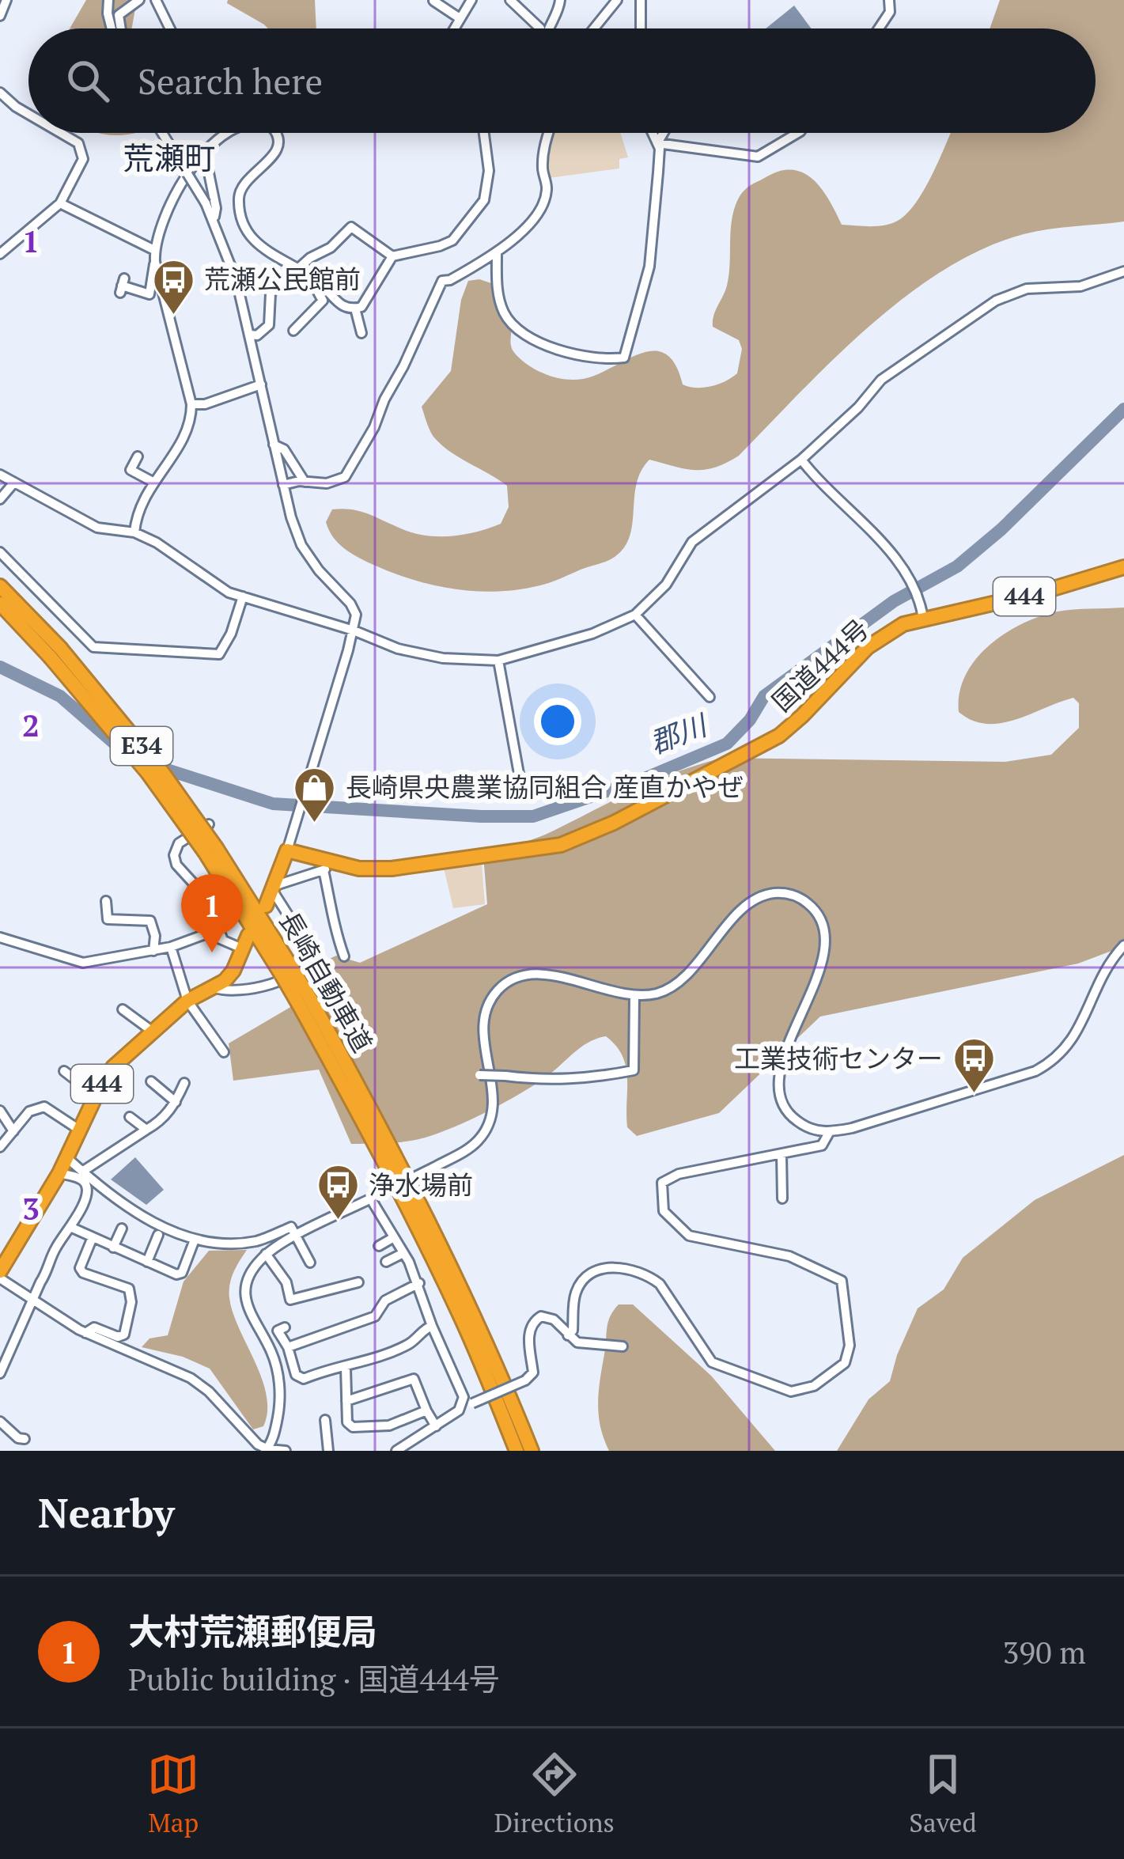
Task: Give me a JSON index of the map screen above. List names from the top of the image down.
{
  "streets": {
    "highway": [
      "444",
      "国道444号",
      "E34",
      "長崎自動車道"
    ]
  },
  "districts": ["荒瀬町"],
  "water": ["郡川"],
  "places": {
    "bus stop": ["荒瀬公民館前", "工業技術センター", "浄水場前"],
    "shop": ["長崎県央農業協同組合 産直かやぜ"]
  },
  "page": {
    "search": "Search here",
    "pins": "1",
    "heading": "Nearby",
    "list": [
      {
        "mark": "1",
        "name": "大村荒瀬郵便局",
        "note": "Public building · 国道444号",
        "value": "390 m"
      }
    ],
    "nav": ["Map", "Directions", "Saved"]
  },
  "grid": {
    "rows": ["1", "2", "3"]
  }
}
